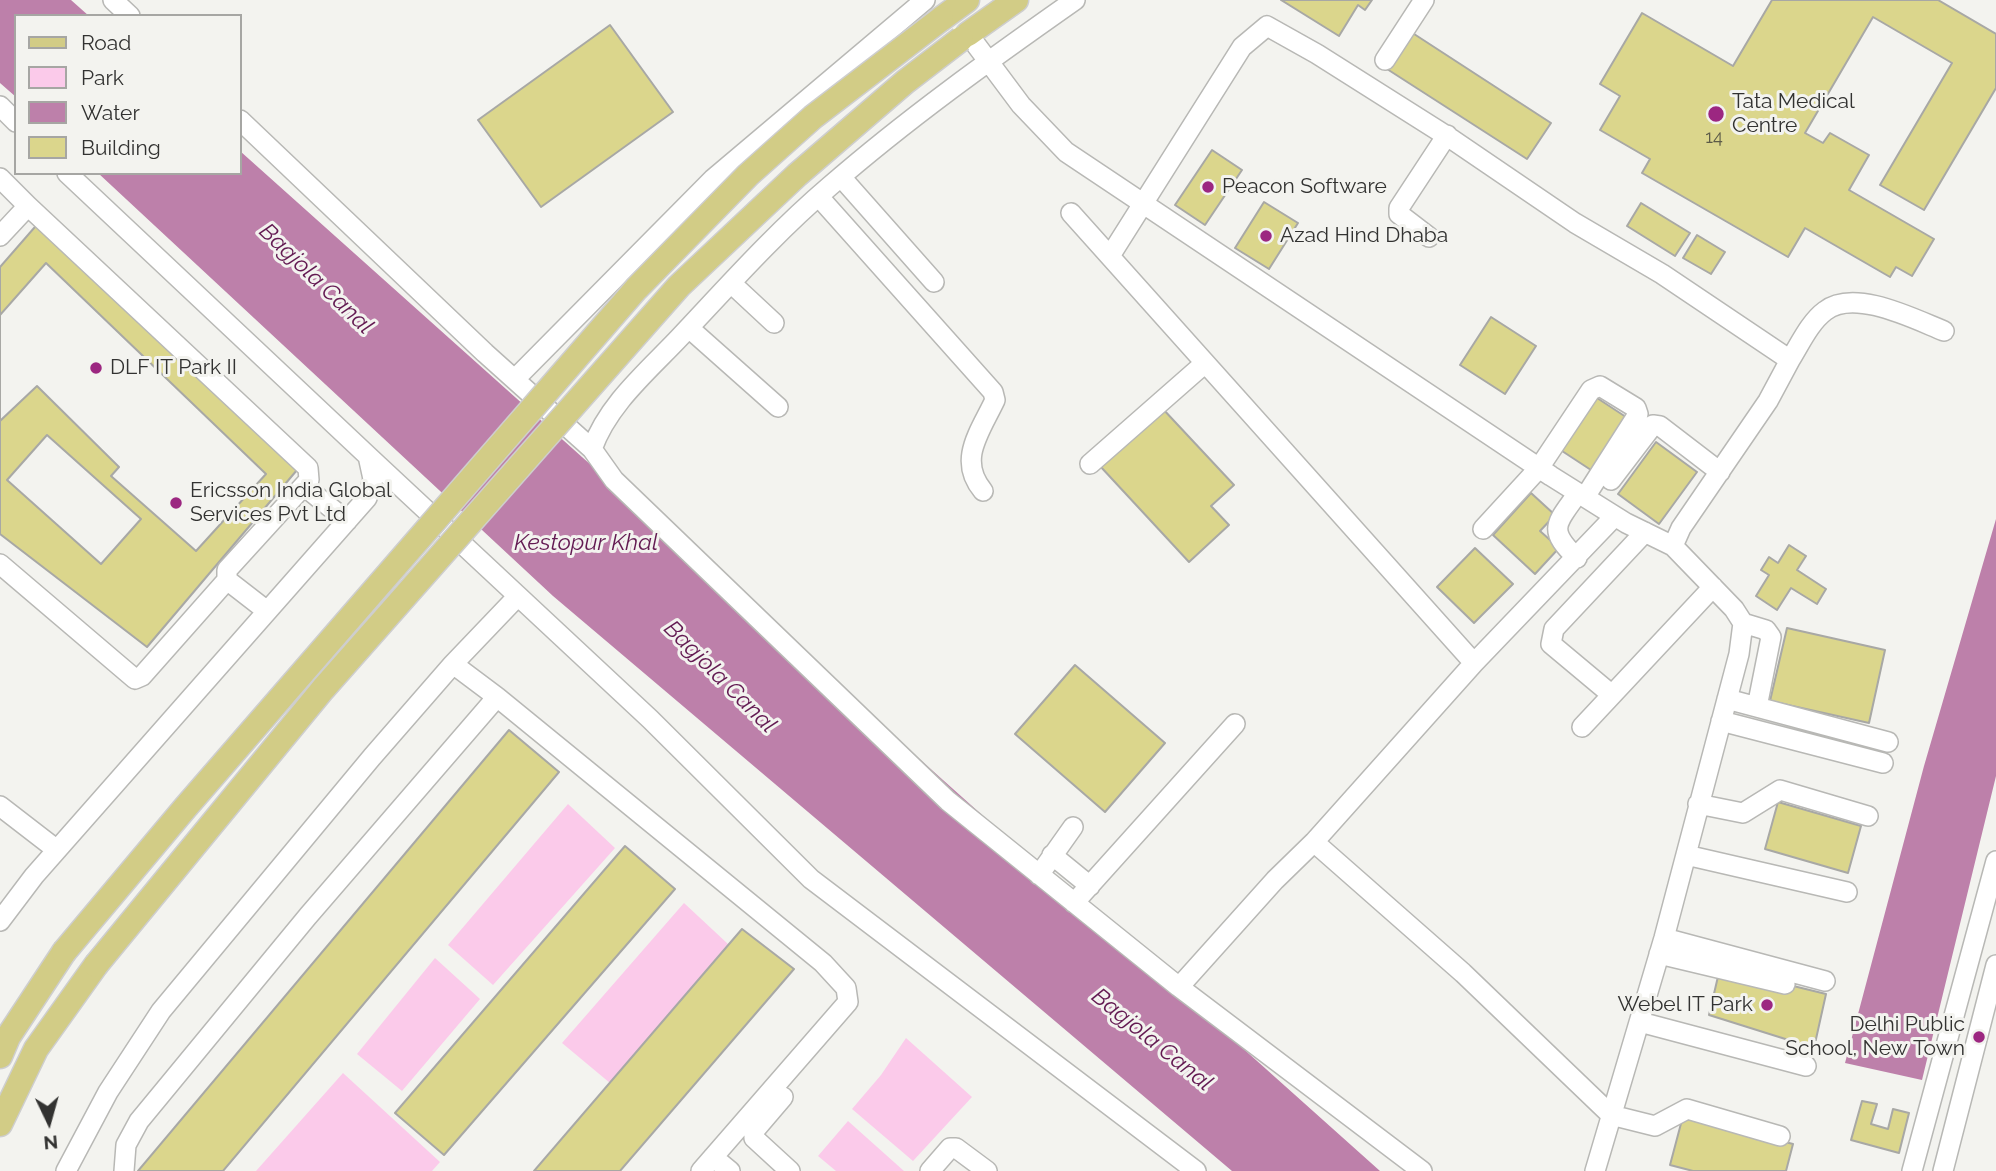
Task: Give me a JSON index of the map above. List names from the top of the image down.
{
  "water": ["Bagjola Canal", "Kestopur Khal"],
  "places": [
    "Tata Medical Centre",
    "Peacon Software",
    "Azad Hind Dhaba",
    "DLF IT Park II",
    "Ericsson India Global Services Pvt Ltd",
    "Webel IT Park",
    "Delhi Public School, New Town"
  ],
  "house_numbers": ["14"],
  "legend": [
    "Road",
    "Park",
    "Water",
    "Building"
  ],
  "north": "bottom"
}
